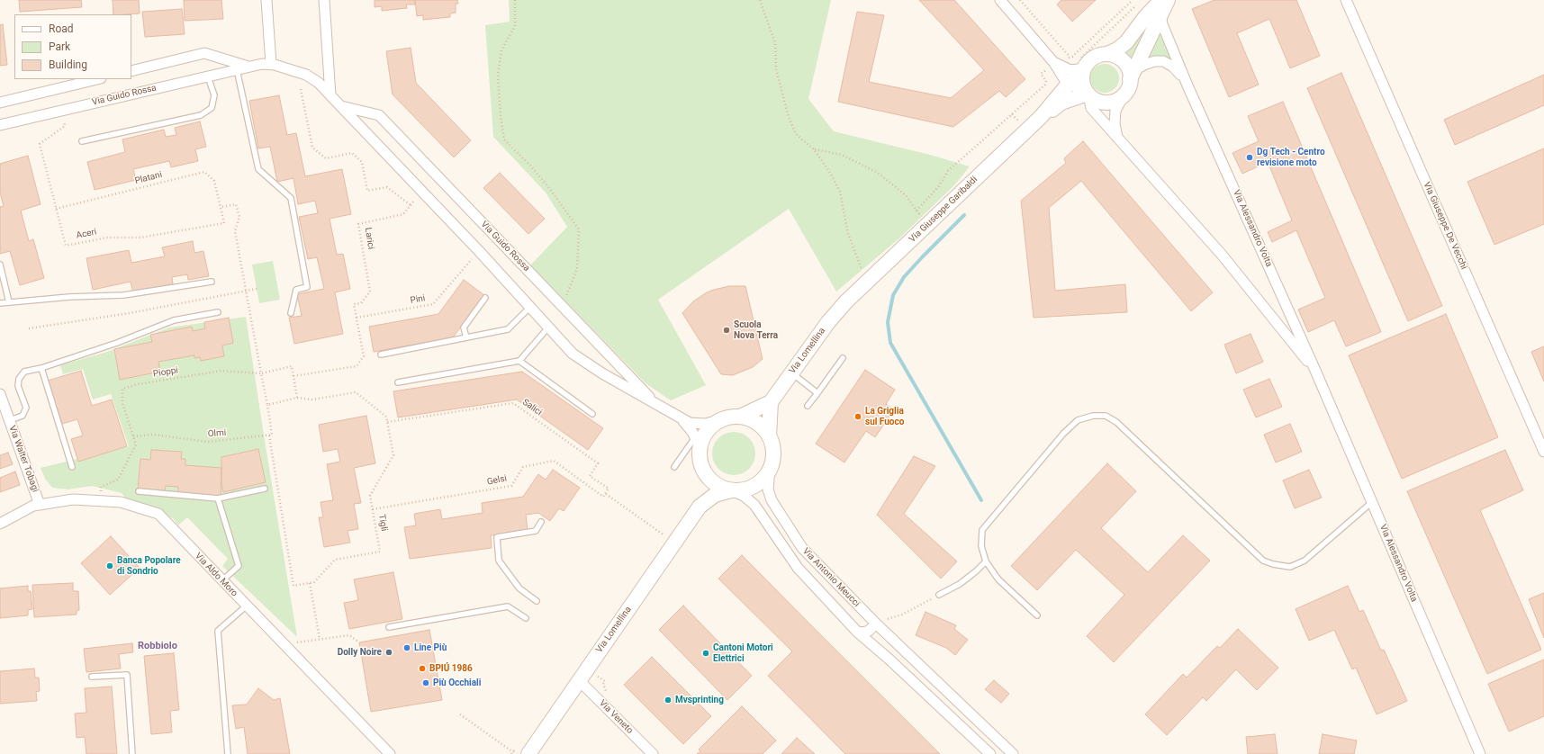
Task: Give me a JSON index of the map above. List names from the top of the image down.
{
  "streets": {
    "main road": ["Via Giuseppe Garibaldi", "Via Lomellina"],
    "street": [
      "Via Guido Rossa",
      "Via Giuseppe De Vecchi",
      "Via Alessandro Volta",
      "Via Walter Tobagi",
      "Via Aldo Moro",
      "Via Antonio Meucci",
      "Via Veneto"
    ],
    "path": [
      "Platani",
      "Aceri",
      "Larici",
      "Pini",
      "Pioppi",
      "Salici",
      "Olmi",
      "Gelsi",
      "Tigli"
    ]
  },
  "crossings": [
    ["Via Guido Rossa", "Aceri"],
    ["Via Guido Rossa", "Larici"],
    ["Via Guido Rossa", "Pini"],
    ["Via Guido Rossa", "Via Lomellina"],
    ["Via Guido Rossa", "Via Antonio Meucci"],
    ["Platani", "Aceri"],
    ["Via Giuseppe Garibaldi", "Via Alessandro Volta"],
    ["Via Giuseppe Garibaldi", "Via Lomellina"],
    ["Larici", "Pini"],
    ["Via Lomellina", "Via Antonio Meucci"],
    ["Via Lomellina", "Via Veneto"],
    ["Pioppi", "Olmi"],
    ["Salici", "Gelsi"],
    ["Salici", "Tigli"],
    ["Via Walter Tobagi", "Via Aldo Moro"],
    ["Gelsi", "Tigli"]
  ],
  "districts": ["Robbiolo"],
  "places": [
    "Dg Tech - Centro revisione moto",
    "Scuola Nova Terra",
    "La Griglia sul Fuoco",
    "Banca Popolare di Sondrio",
    "Line Più",
    "Dolly Noire",
    "Cantoni Motori Elettrici",
    "BPIÚ 1986",
    "Più Occhiali",
    "Mvsprinting"
  ],
  "legend": ["Road", "Park", "Building"]
}
